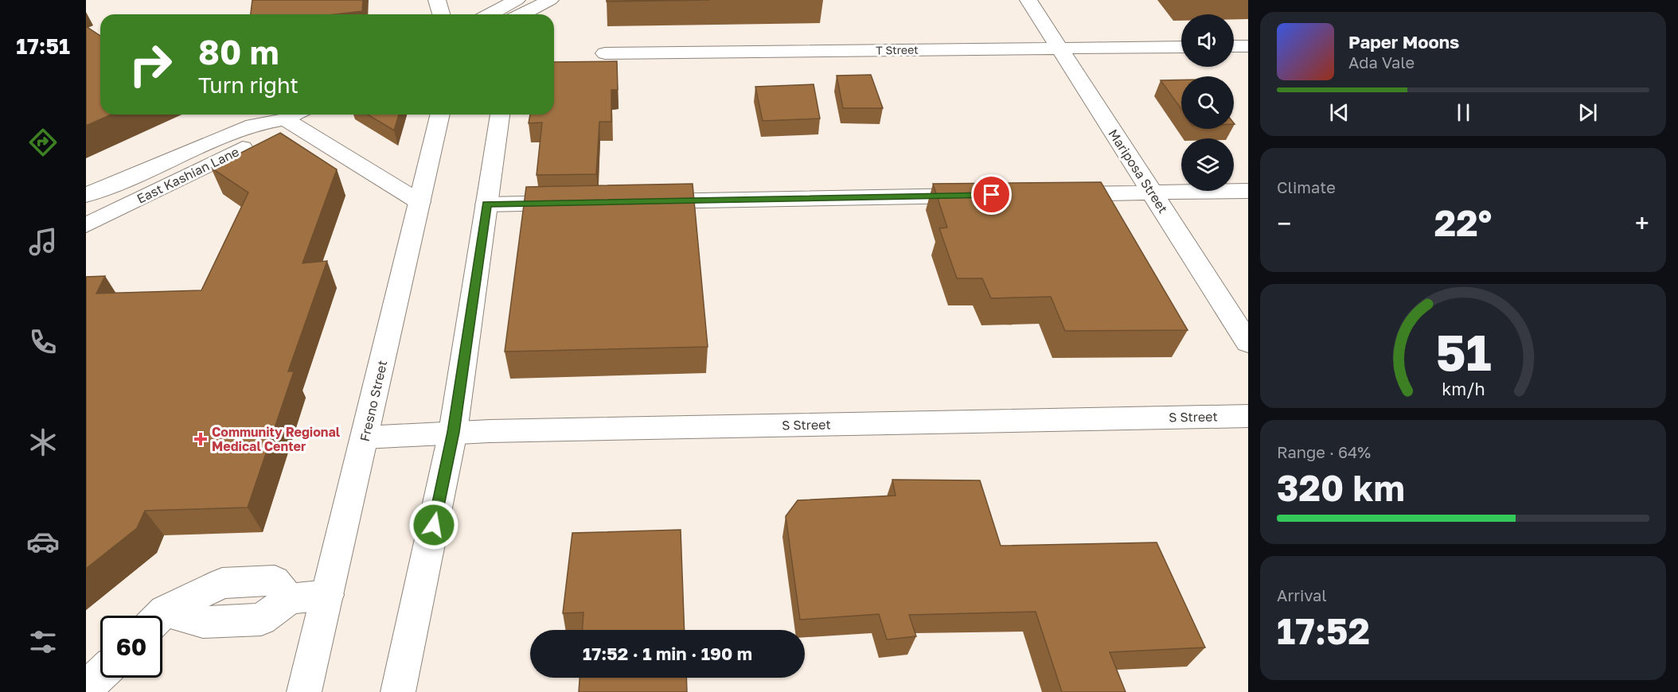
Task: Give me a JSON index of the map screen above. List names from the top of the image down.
{
  "streets": {
    "street": [
      "T Street",
      "Mariposa Street",
      "East Kashian Lane",
      "Fresno Street",
      "S Street"
    ]
  },
  "crossings": [
    ["T Street", "Mariposa Street"],
    ["Fresno Street", "S Street"]
  ],
  "places": {
    "health": ["Community Regional Medical Center"]
  },
  "page": {
    "tabs": "17:51",
    "turn": ["80 m", "Turn right"],
    "song": ["Paper Moons", "Ada Vale"],
    "tile": [
      "Climate",
      ["Range · 64%", "320 km"],
      ["Arrival", "17:52"]
    ],
    "heat": ["−", "22°", "+"],
    "limit": "60",
    "trip": "17:52 · 1 min · 190 m",
    "gauge": ["51", "km/h"]
  }
}
